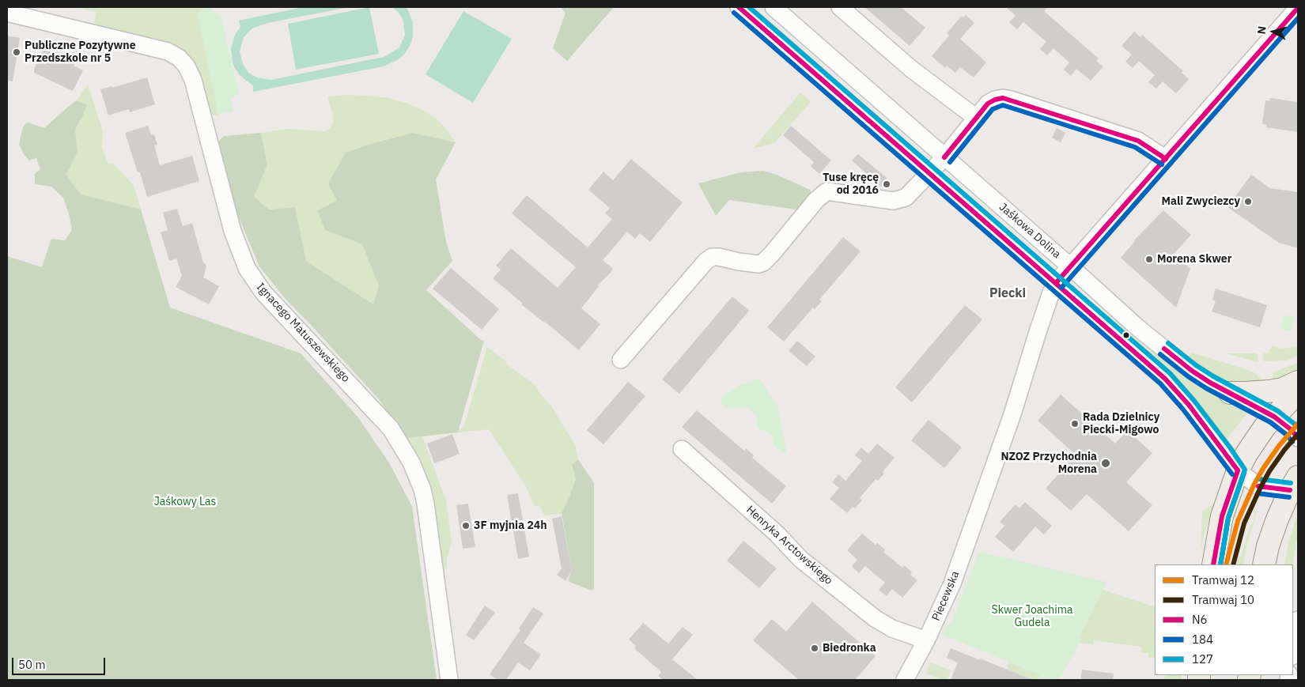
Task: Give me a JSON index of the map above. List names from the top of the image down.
{
  "streets": {
    "street": [
      "Jaśkowa Dolina",
      "Ignacego Matuszewskiego",
      "Henryka Arctowskiego",
      "Piecewska"
    ]
  },
  "crossings": [
    ["Jaśkowa Dolina", "Piecewska"],
    ["Henryka Arctowskiego", "Piecewska"]
  ],
  "districts": ["Piecki"],
  "parks": ["Jaśkowy Las", "Skwer Joachima Gudela"],
  "places": [
    "Publiczne Pozytywne Przedszkole nr 5",
    "Tuse kręcę od 2016",
    "Mali Zwyciezcy",
    "Morena Skwer",
    "Rada Dzielnicy Piecki-Migowo",
    "NZOZ Przychodnia Morena",
    "3F myjnia 24h",
    "Biedronka"
  ],
  "lines": [
    "transit line N6",
    "transit line 127",
    "transit line 184",
    "tram line 12",
    "tram line 10"
  ],
  "legend": [
    "Tramwaj 12",
    "Tramwaj 10",
    "N6",
    "184",
    "127"
  ],
  "scale_bar": "50 m",
  "north": "left"
}
